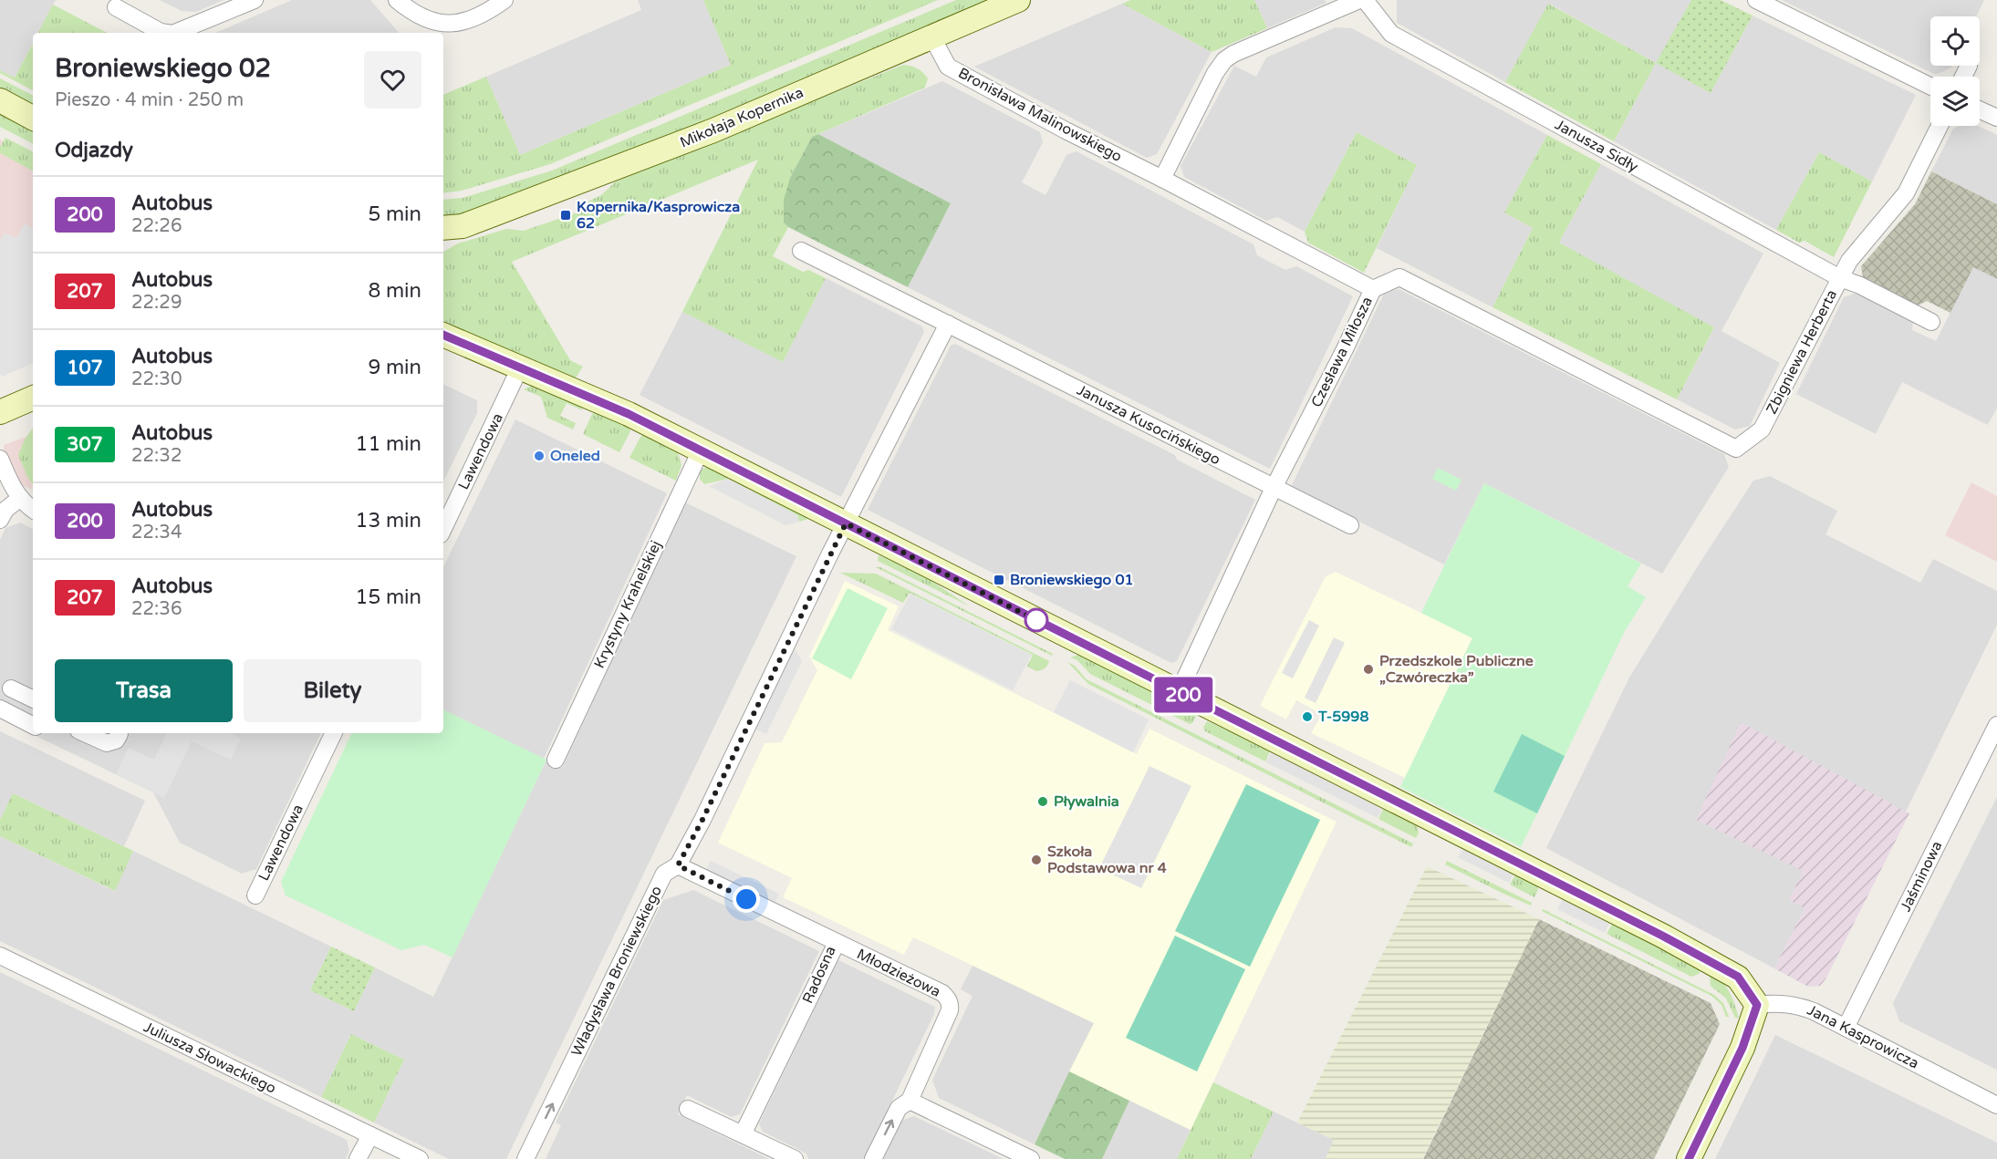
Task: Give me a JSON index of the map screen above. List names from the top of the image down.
{
  "streets": {
    "street": [
      "Bronisława Malinowskiego",
      "Mikołaja Kopernika",
      "Janusza Sidły",
      "Czesława Miłosza",
      "Zbigniewa Herberta",
      "Janusza Kusocińskiego",
      "Lawendowa",
      "Krystyny Krahelskiej",
      "Jaśminowa",
      "Władysława Broniewskiego",
      "Młodzieżowa",
      "Radosna",
      "Jana Kasprowicza",
      "Juliusza Słowackiego"
    ]
  },
  "crossings": [
    ["Bronisława Malinowskiego", "Mikołaja Kopernika"],
    ["Bronisława Malinowskiego", "Czesława Miłosza"],
    ["Janusza Sidły", "Zbigniewa Herberta"],
    ["Czesława Miłosza", "Zbigniewa Herberta"],
    ["Czesława Miłosza", "Janusza Kusocińskiego"],
    ["Jaśminowa", "Jana Kasprowicza"],
    ["Władysława Broniewskiego", "Radosna"],
    ["Młodzieżowa", "Radosna"]
  ],
  "one_way": ["Władysława Broniewskiego"],
  "places": {
    "transit": ["Kopernika/Kasprowicza 62", "Broniewskiego 01"],
    "other": [
      "Oneled",
      "Przedszkole Publiczne „Czwóreczka”",
      "T-5998",
      "Pływalnia",
      "Szkoła Podstawowa nr 4"
    ]
  },
  "lines": ["bus line 200"],
  "page": {
    "on_map": "200",
    "heading": [
      ["Broniewskiego 02", "Pieszo · 4 min · 250 m"],
      "Odjazdy"
    ],
    "list": [
      {
        "mark": "200",
        "name": "Autobus",
        "note": "22:26",
        "value": "5 min"
      },
      {
        "mark": "207",
        "name": "Autobus",
        "note": "22:29",
        "value": "8 min"
      },
      {
        "mark": "107",
        "name": "Autobus",
        "note": "22:30",
        "value": "9 min"
      },
      {
        "mark": "307",
        "name": "Autobus",
        "note": "22:32",
        "value": "11 min"
      },
      {
        "mark": "200",
        "name": "Autobus",
        "note": "22:34",
        "value": "13 min"
      },
      {
        "mark": "207",
        "name": "Autobus",
        "note": "22:36",
        "value": "15 min"
      }
    ],
    "buttons": ["Trasa", "Bilety"]
  }
}
